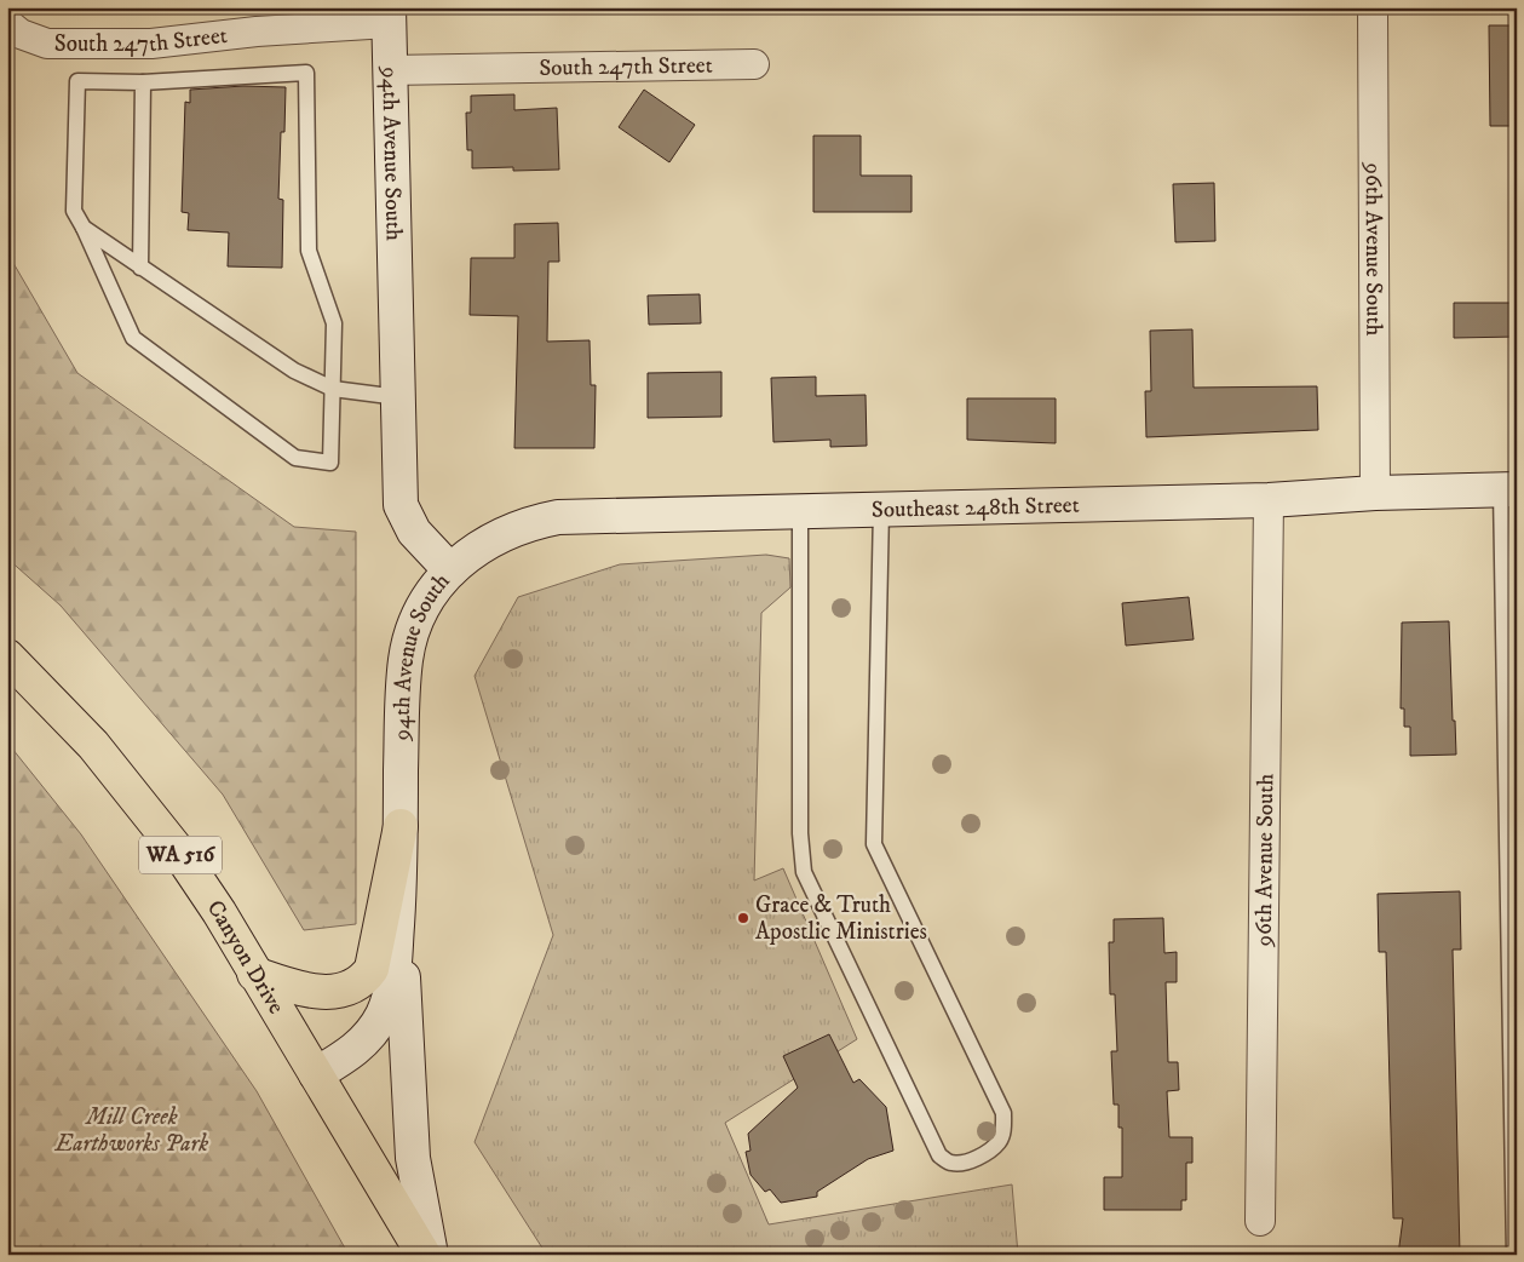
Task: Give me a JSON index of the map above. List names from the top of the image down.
{
  "streets": {
    "main road": ["WA 516", "Canyon Drive"],
    "street": [
      "South 247th Street",
      "94th Avenue South",
      "96th Avenue South",
      "Southeast 248th Street"
    ]
  },
  "crossings": [
    ["South 247th Street", "94th Avenue South"],
    ["94th Avenue South", "Southeast 248th Street"],
    ["94th Avenue South", "Canyon Drive"],
    ["96th Avenue South", "Southeast 248th Street"]
  ],
  "parks": ["Mill Creek Earthworks Park"],
  "places": ["Grace & Truth Apostlic Ministries"]
}
